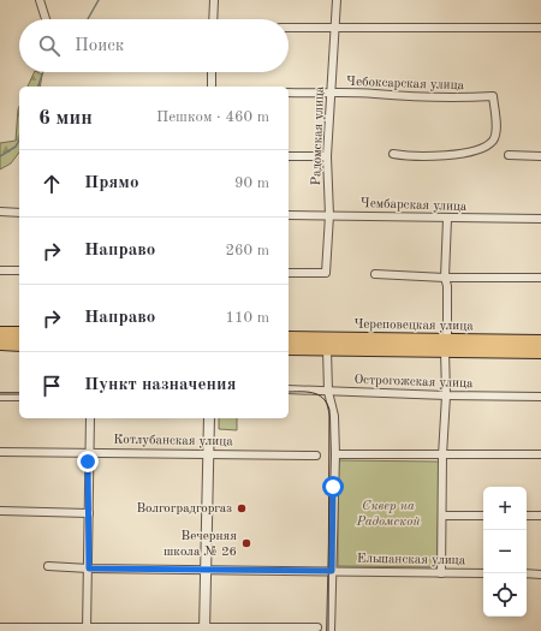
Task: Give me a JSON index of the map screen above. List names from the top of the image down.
{
  "streets": {
    "highway": ["Череповецкая улица"],
    "street": [
      "Чебоксарская улица",
      "Радомская улица",
      "Чембарская улица",
      "Острогожская улица",
      "Котлубанская улица",
      "Ельшанская улица"
    ]
  },
  "crossings": [
    ["Чебоксарская улица", "Радомская улица"],
    ["Радомская улица", "Чембарская улица"]
  ],
  "parks": ["Сквер на Радомской"],
  "places": ["Волгоградгоргаз", "Вечерняя школа № 26"],
  "page": {
    "search": "Поиск",
    "heading": ["6 мин", "Пешком · 460 m"],
    "list": [
      ["Прямо", "90 m"],
      ["Направо", "260 m"],
      ["Направо", "110 m"],
      "Пункт назначения"
    ],
    "map_buttons": ["+", "−"]
  }
}
